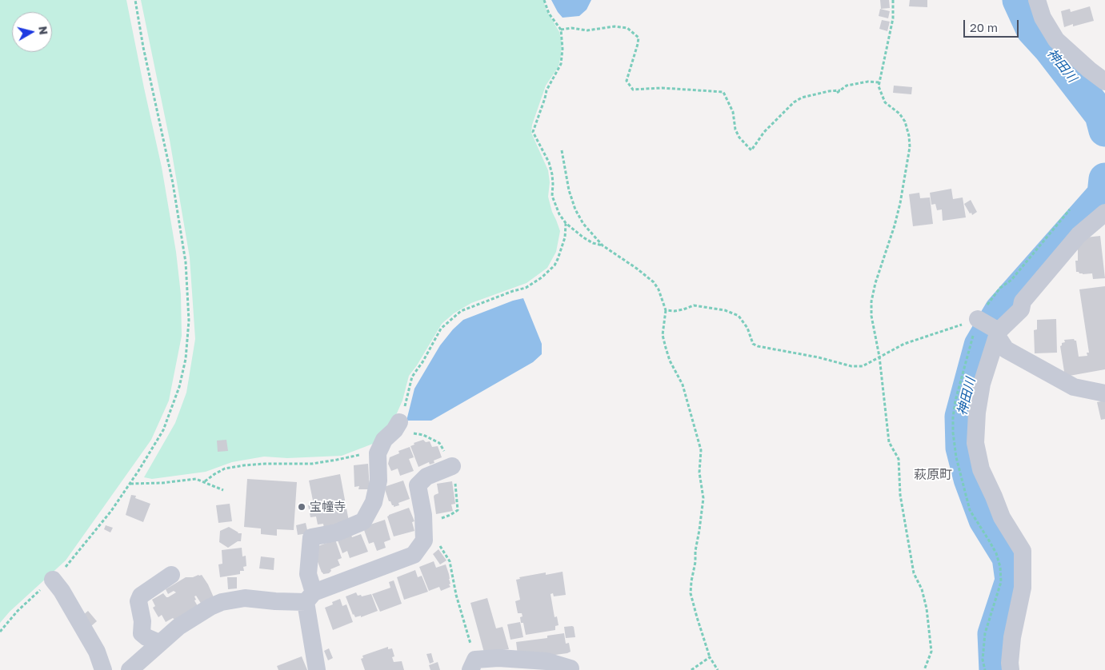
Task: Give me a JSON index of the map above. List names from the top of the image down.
{
  "districts": ["萩原町"],
  "water": ["神田川"],
  "places": ["宝幢寺"],
  "scale_bar": "20 m",
  "north": "right"
}
